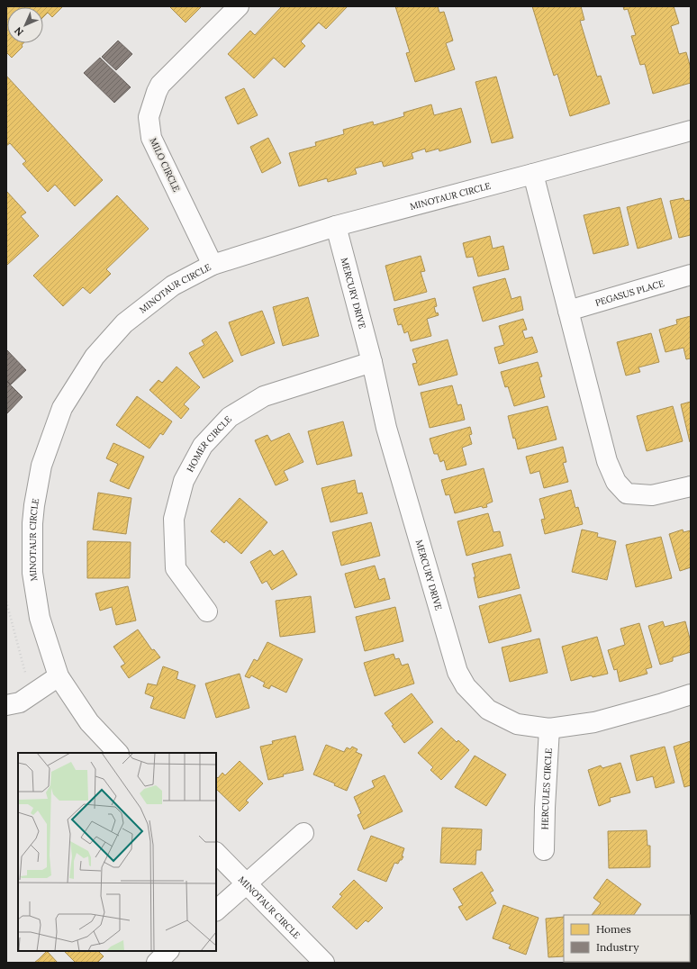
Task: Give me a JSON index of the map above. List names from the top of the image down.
{
  "streets": {
    "street": [
      "MILO CIRCLE",
      "MINOTAUR CIRCLE",
      "MERCURY DRIVE",
      "PEGASUS PLACE",
      "HOMER CIRCLE",
      "HERCULES CIRCLE"
    ]
  },
  "crossings": [
    ["MILO CIRCLE", "MINOTAUR CIRCLE"],
    ["MINOTAUR CIRCLE", "MERCURY DRIVE"],
    ["MERCURY DRIVE", "HOMER CIRCLE"],
    ["MERCURY DRIVE", "HERCULES CIRCLE"]
  ],
  "legend": ["Homes", "Industry"],
  "north": "bottom left"
}
